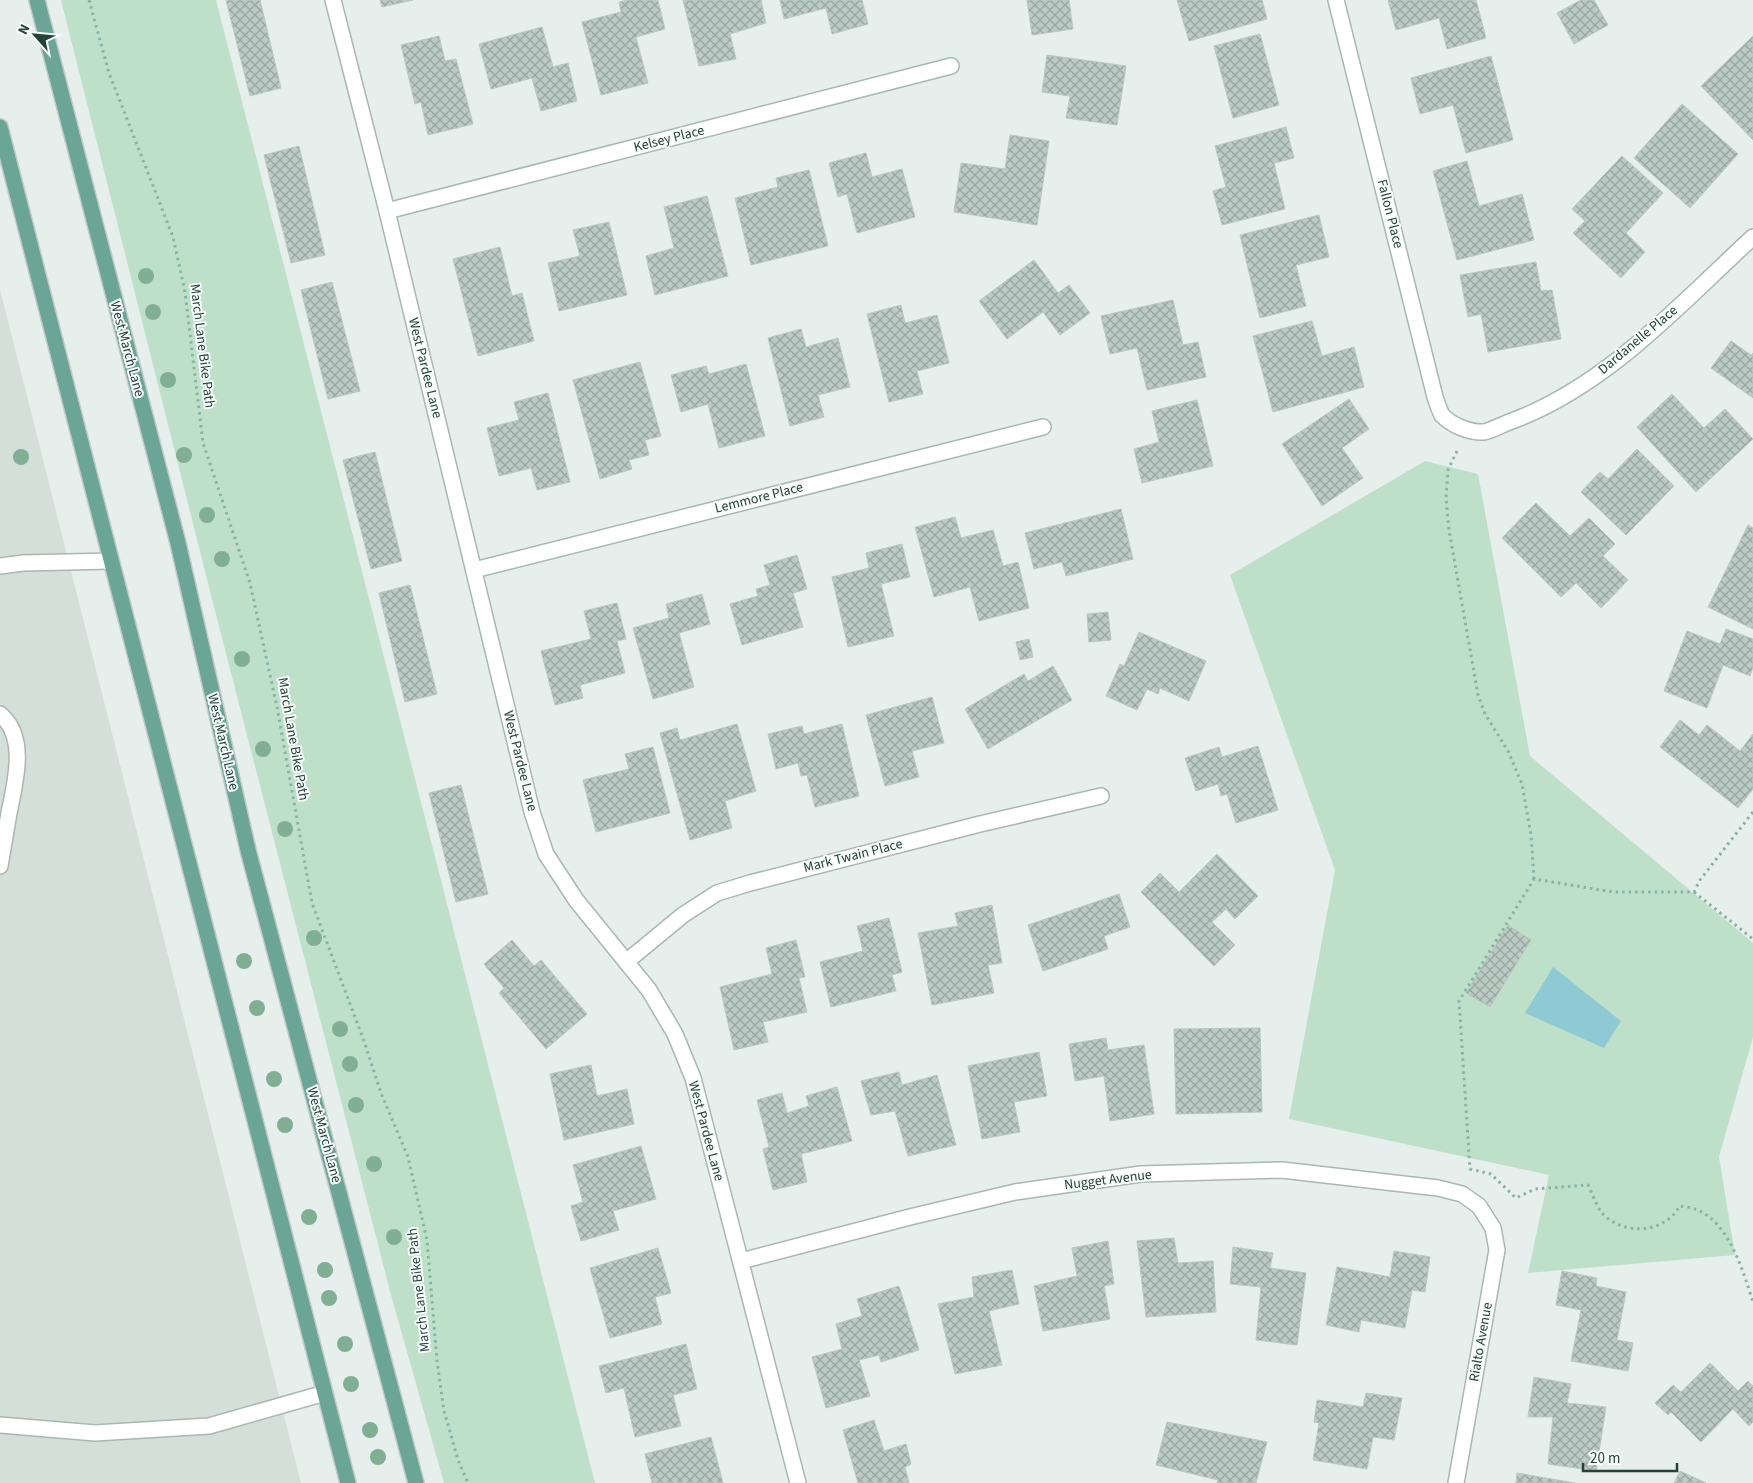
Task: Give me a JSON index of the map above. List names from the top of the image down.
{
  "streets": {
    "main road": ["West March Lane"],
    "street": [
      "Kelsey Place",
      "Fallon Place",
      "Dardanelle Place",
      "West Pardee Lane",
      "Lemmore Place",
      "Mark Twain Place",
      "Nugget Avenue",
      "Rialto Avenue"
    ],
    "path": ["March Lane Bike Path"]
  },
  "crossings": [
    ["Kelsey Place", "West Pardee Lane"],
    ["Fallon Place", "Dardanelle Place"],
    ["West Pardee Lane", "Lemmore Place"],
    ["West Pardee Lane", "Mark Twain Place"],
    ["West Pardee Lane", "Nugget Avenue"],
    ["Nugget Avenue", "Rialto Avenue"]
  ],
  "scale_bar": "20 m",
  "north": "top left"
}
